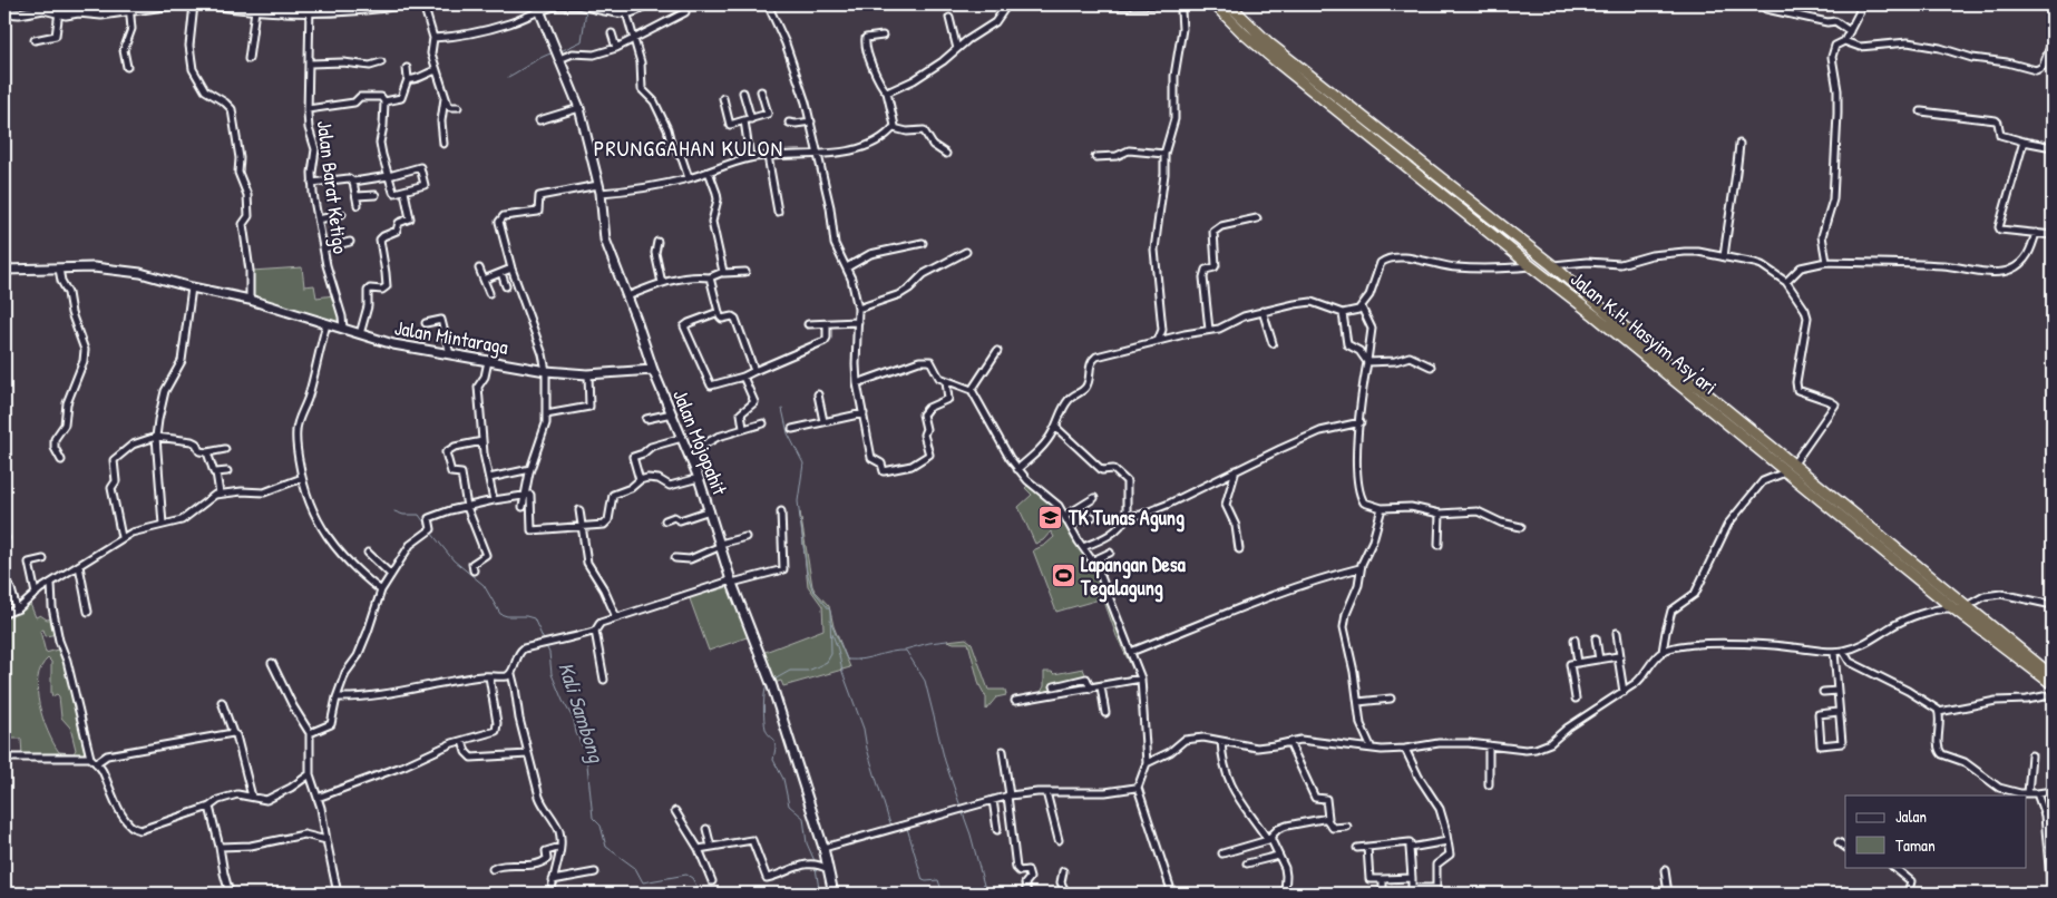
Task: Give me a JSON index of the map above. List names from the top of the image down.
{
  "streets": {
    "highway": ["Jalan K.H. Hasyim Asy'ari"],
    "street": ["Jalan Barat Ketigo", "Jalan Mintaraga", "Jalan Mojopahit"]
  },
  "crossings": [
    ["Jalan Barat Ketigo", "Jalan Mintaraga"],
    ["Jalan Mintaraga", "Jalan Mojopahit"]
  ],
  "districts": ["PRUNGGAHAN KULON"],
  "water": ["Kali Sambong"],
  "places": {
    "school or university": ["TK Tunas Agung"],
    "sports": ["Lapangan Desa Tegalagung"]
  },
  "legend": ["Jalan", "Taman"]
}
